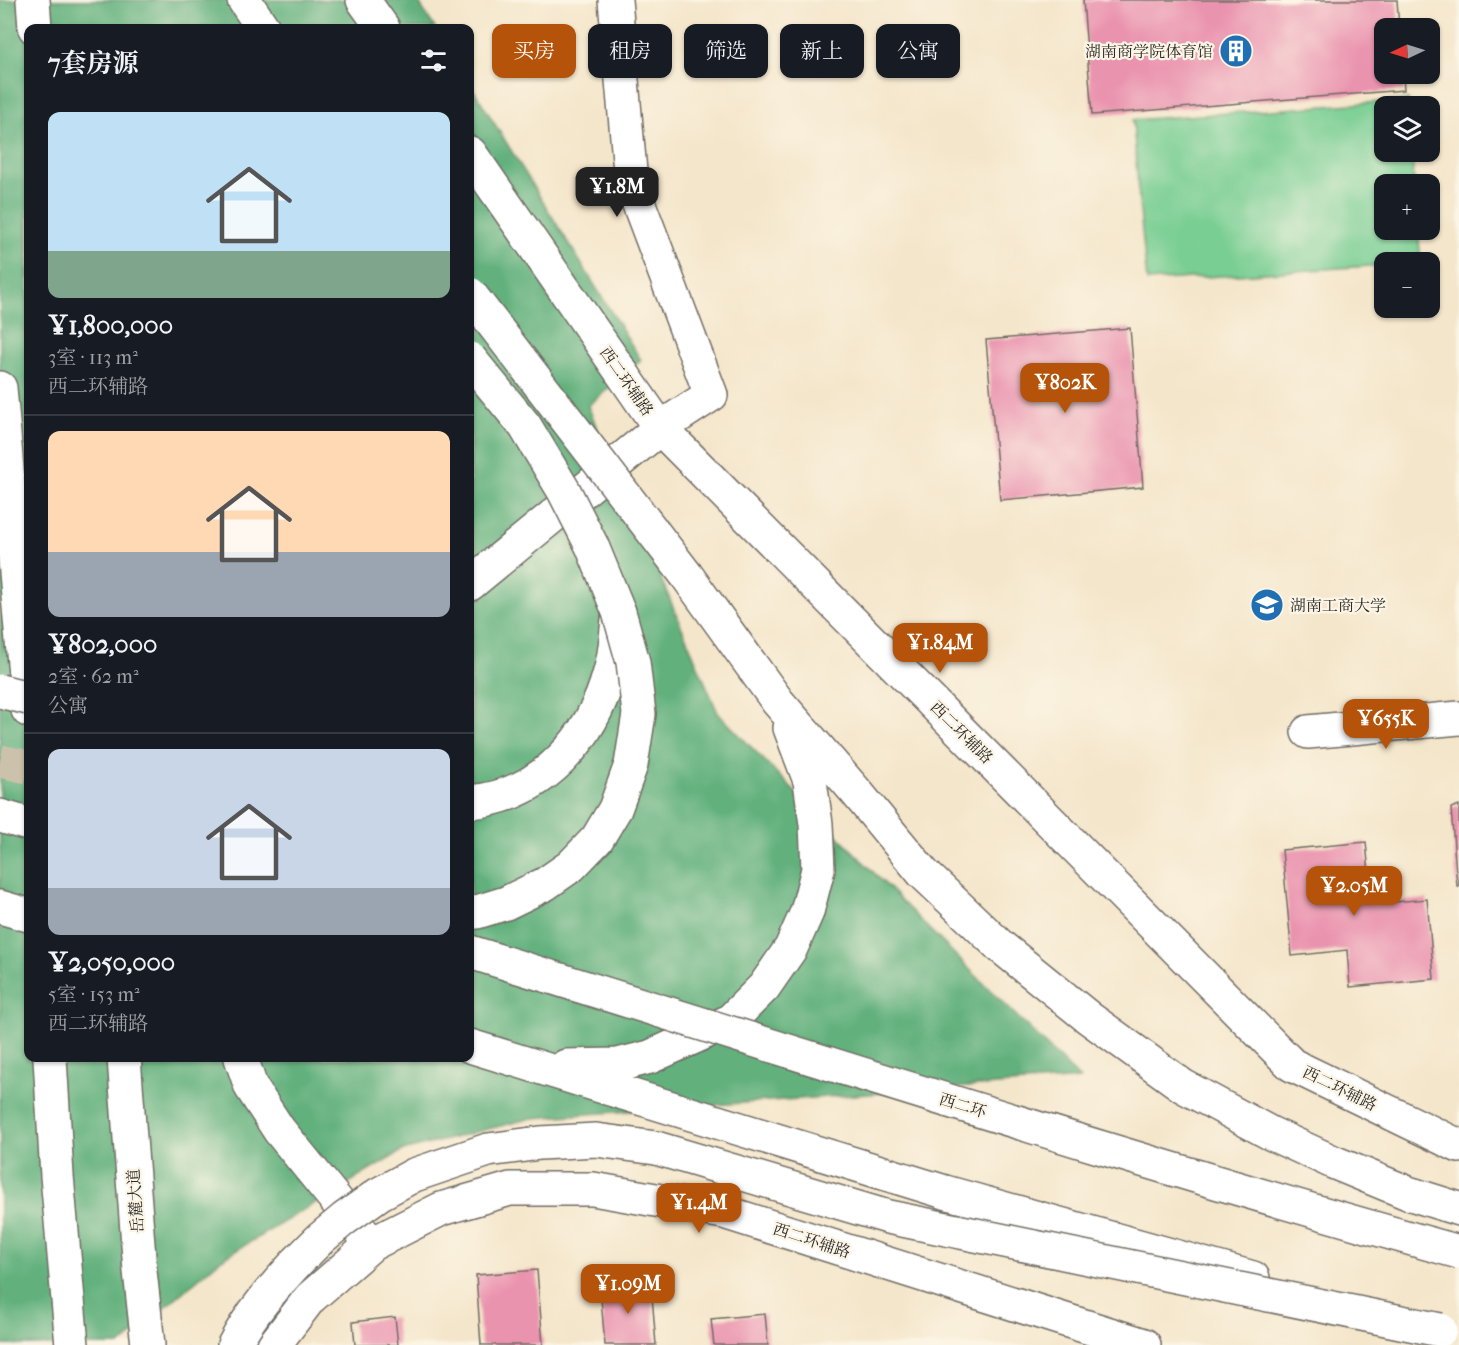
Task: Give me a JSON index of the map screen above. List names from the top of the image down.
{
  "streets": {
    "main road": ["西二环辅路", "西二环", "岳麓大道"]
  },
  "places": {
    "building": ["湖南商学院体育馆"],
    "school or university": ["湖南工商大学"]
  },
  "north": "left",
  "page": {
    "map_buttons": ["+", "−"],
    "chip": [
      "买房",
      "租房",
      "筛选",
      "新上",
      "公寓"
    ],
    "heading": "7套房源",
    "list": [
      {
        "name": "¥1,800,000",
        "note": "3室 · 113 m² · 西二环辅路"
      },
      {
        "name": "¥802,000",
        "note": "2室 · 62 m² · 公寓"
      },
      {
        "name": "¥2,050,000",
        "note": "5室 · 153 m² · 西二环辅路"
      }
    ],
    "price": [
      "¥1.8M",
      "¥802K",
      "¥1.84M",
      "¥655K",
      "¥2.05M",
      "¥1.4M",
      "¥1.09M"
    ]
  }
}
